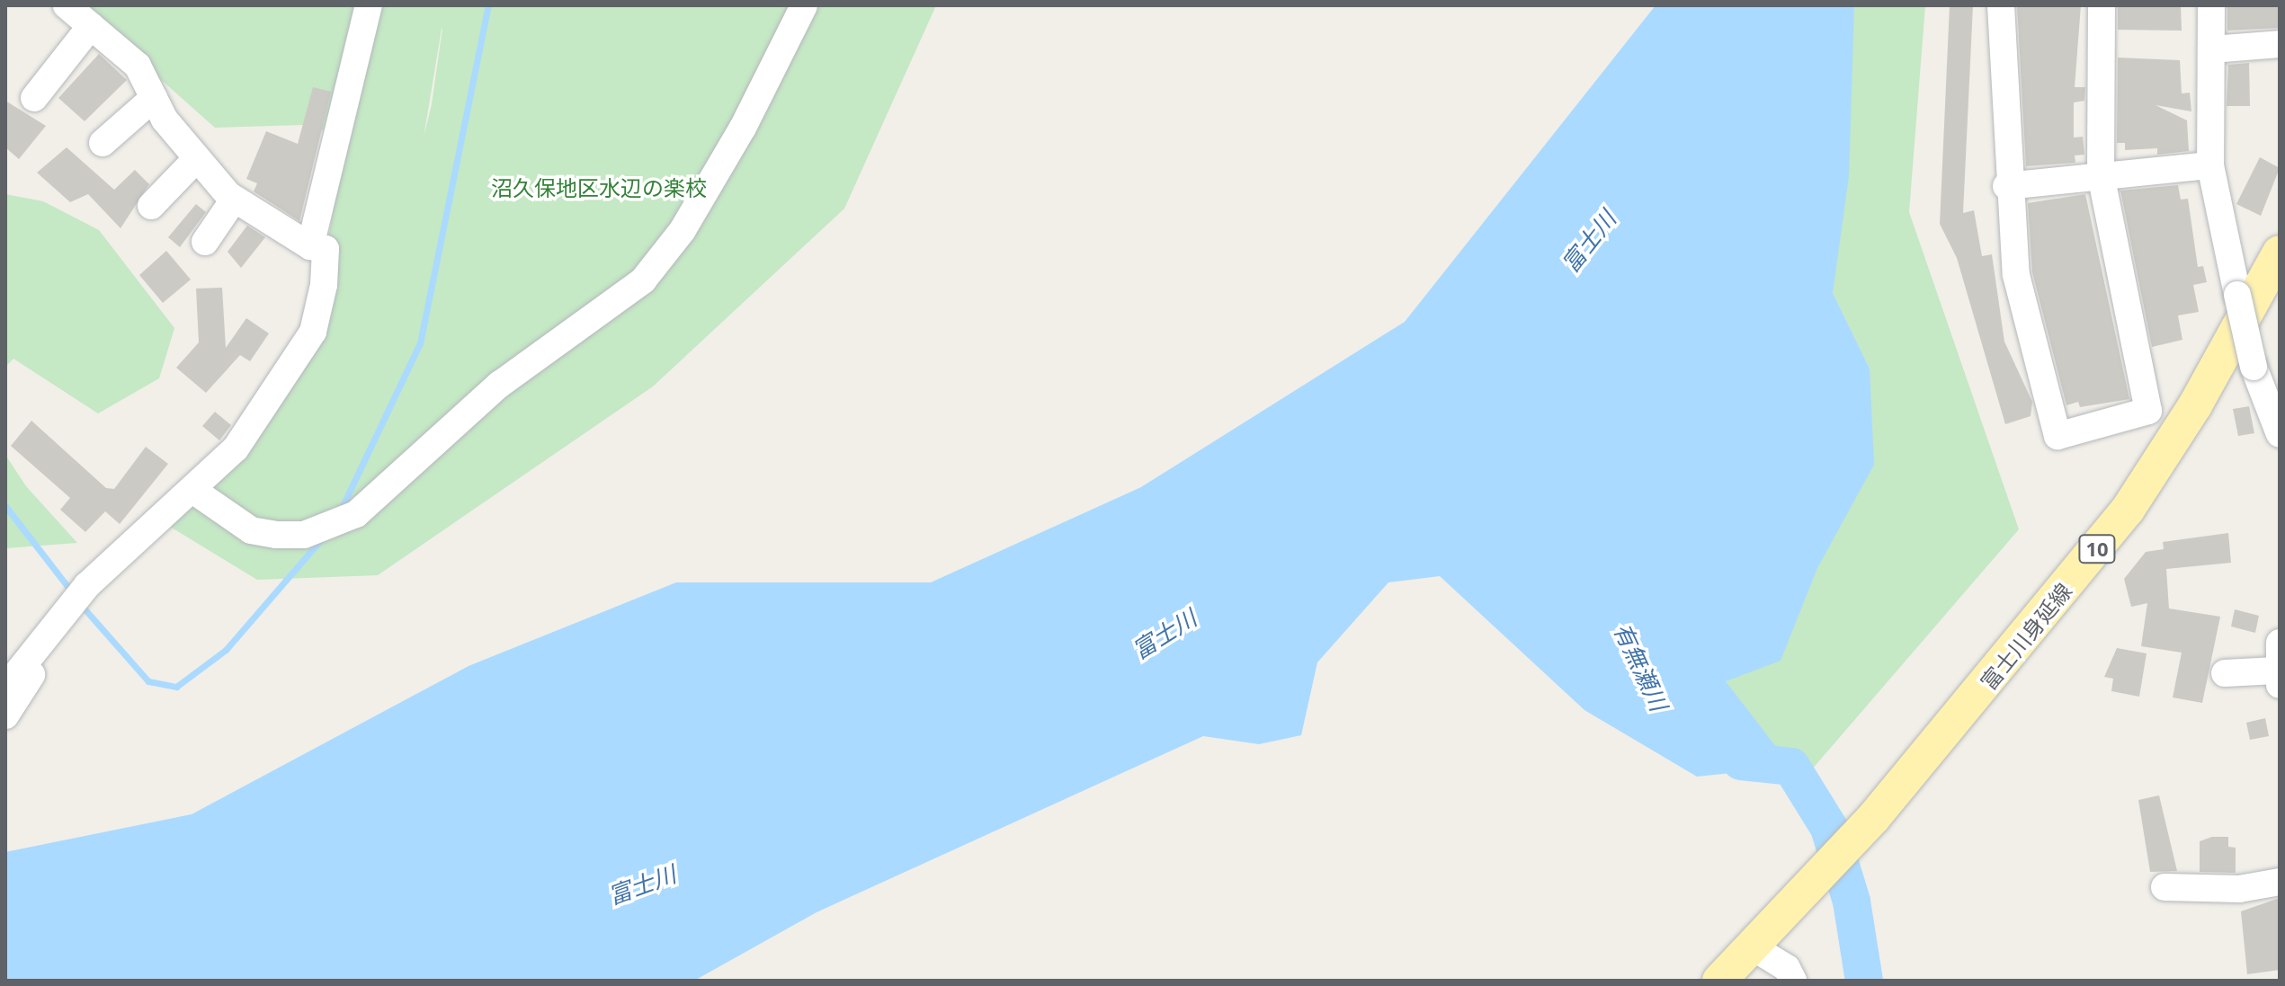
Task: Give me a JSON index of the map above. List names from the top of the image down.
{
  "streets": {
    "main road": ["10", "富士川身延線"]
  },
  "water": ["富士川", "有無瀬川"],
  "parks": ["沼久保地区水辺の楽校"]
}
